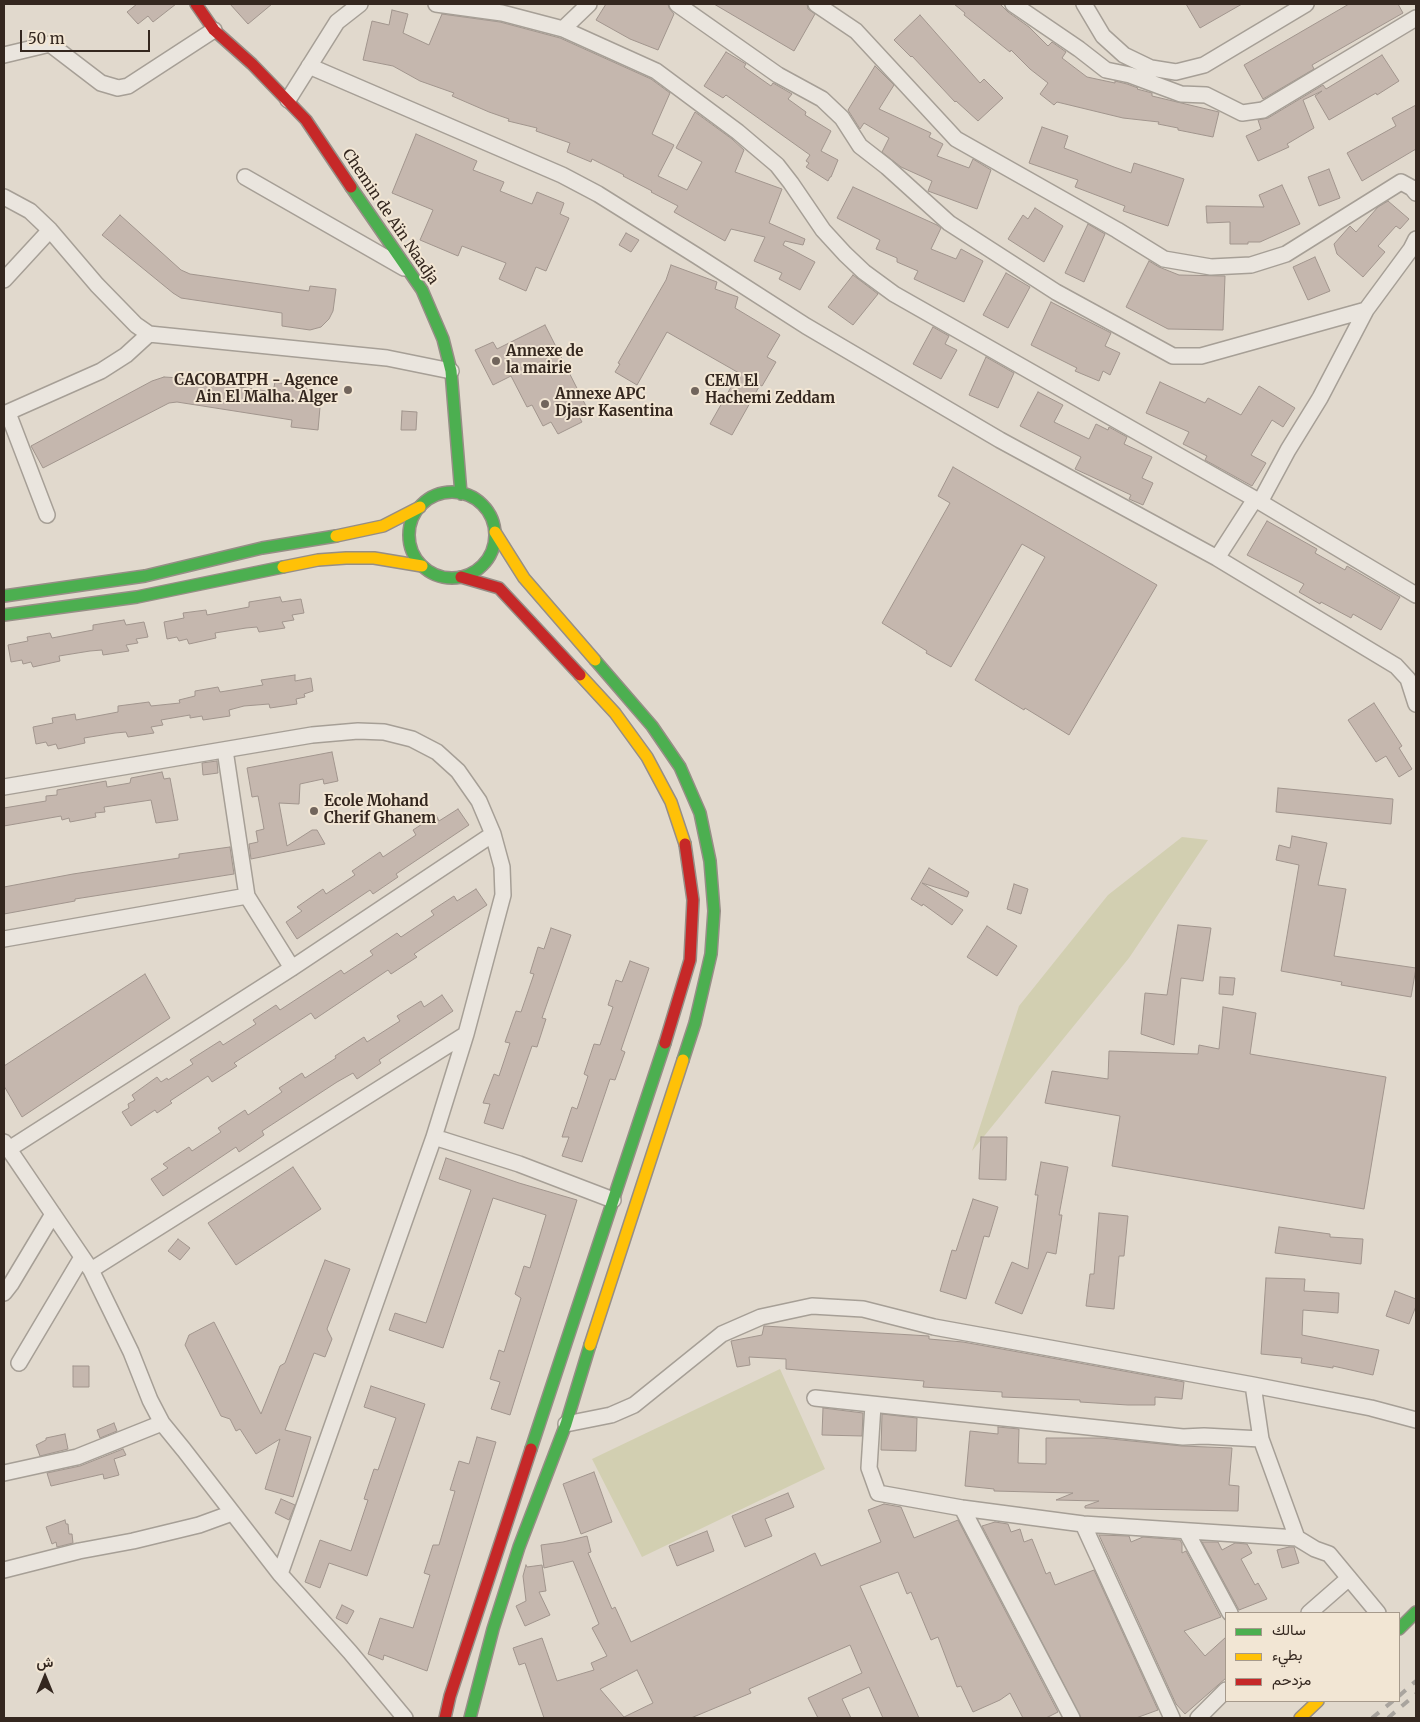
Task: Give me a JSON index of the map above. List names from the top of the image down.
{
  "streets": {
    "main road": ["Chemin de Aïn Naadja"]
  },
  "places": [
    "Annexe de la mairie",
    "CACOBATPH - Agence Ain El Malha. Alger",
    "CEM El Hachemi Zeddam",
    "Annexe APC Djasr Kasentina",
    "Ecole Mohand Cherif Ghanem"
  ],
  "legend": ["سالك", "بطيء", "مزدحم"],
  "scale_bar": "50 m",
  "north": "top"
}
